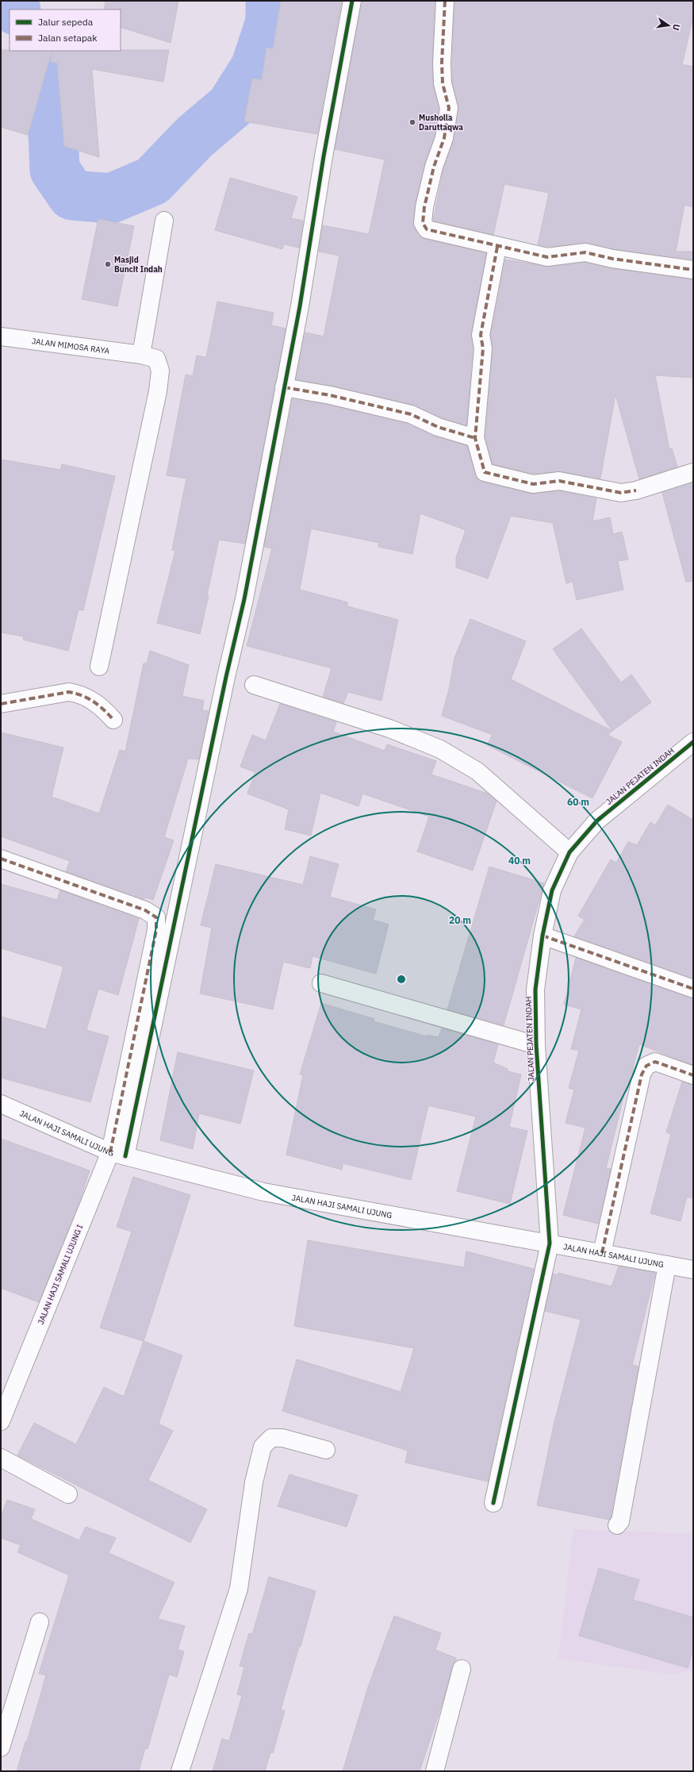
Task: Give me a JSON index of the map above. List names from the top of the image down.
{
  "streets": {
    "street": [
      "JALAN MIMOSA RAYA",
      "JALAN PEJATEN INDAH",
      "JALAN HAJI SAMALI UJUNG",
      "JALAN HAJI SAMALI UJUNG I"
    ]
  },
  "crossings": [
    ["JALAN PEJATEN INDAH", "JALAN HAJI SAMALI UJUNG"],
    ["JALAN HAJI SAMALI UJUNG", "JALAN HAJI SAMALI UJUNG I"]
  ],
  "places": ["Musholla Daruttaqwa", "Masjid Buncit Indah"],
  "legend": ["Jalur sepeda", "Jalan setapak"],
  "north": "right",
  "rings": ["60 m", "40 m", "20 m"]
}
